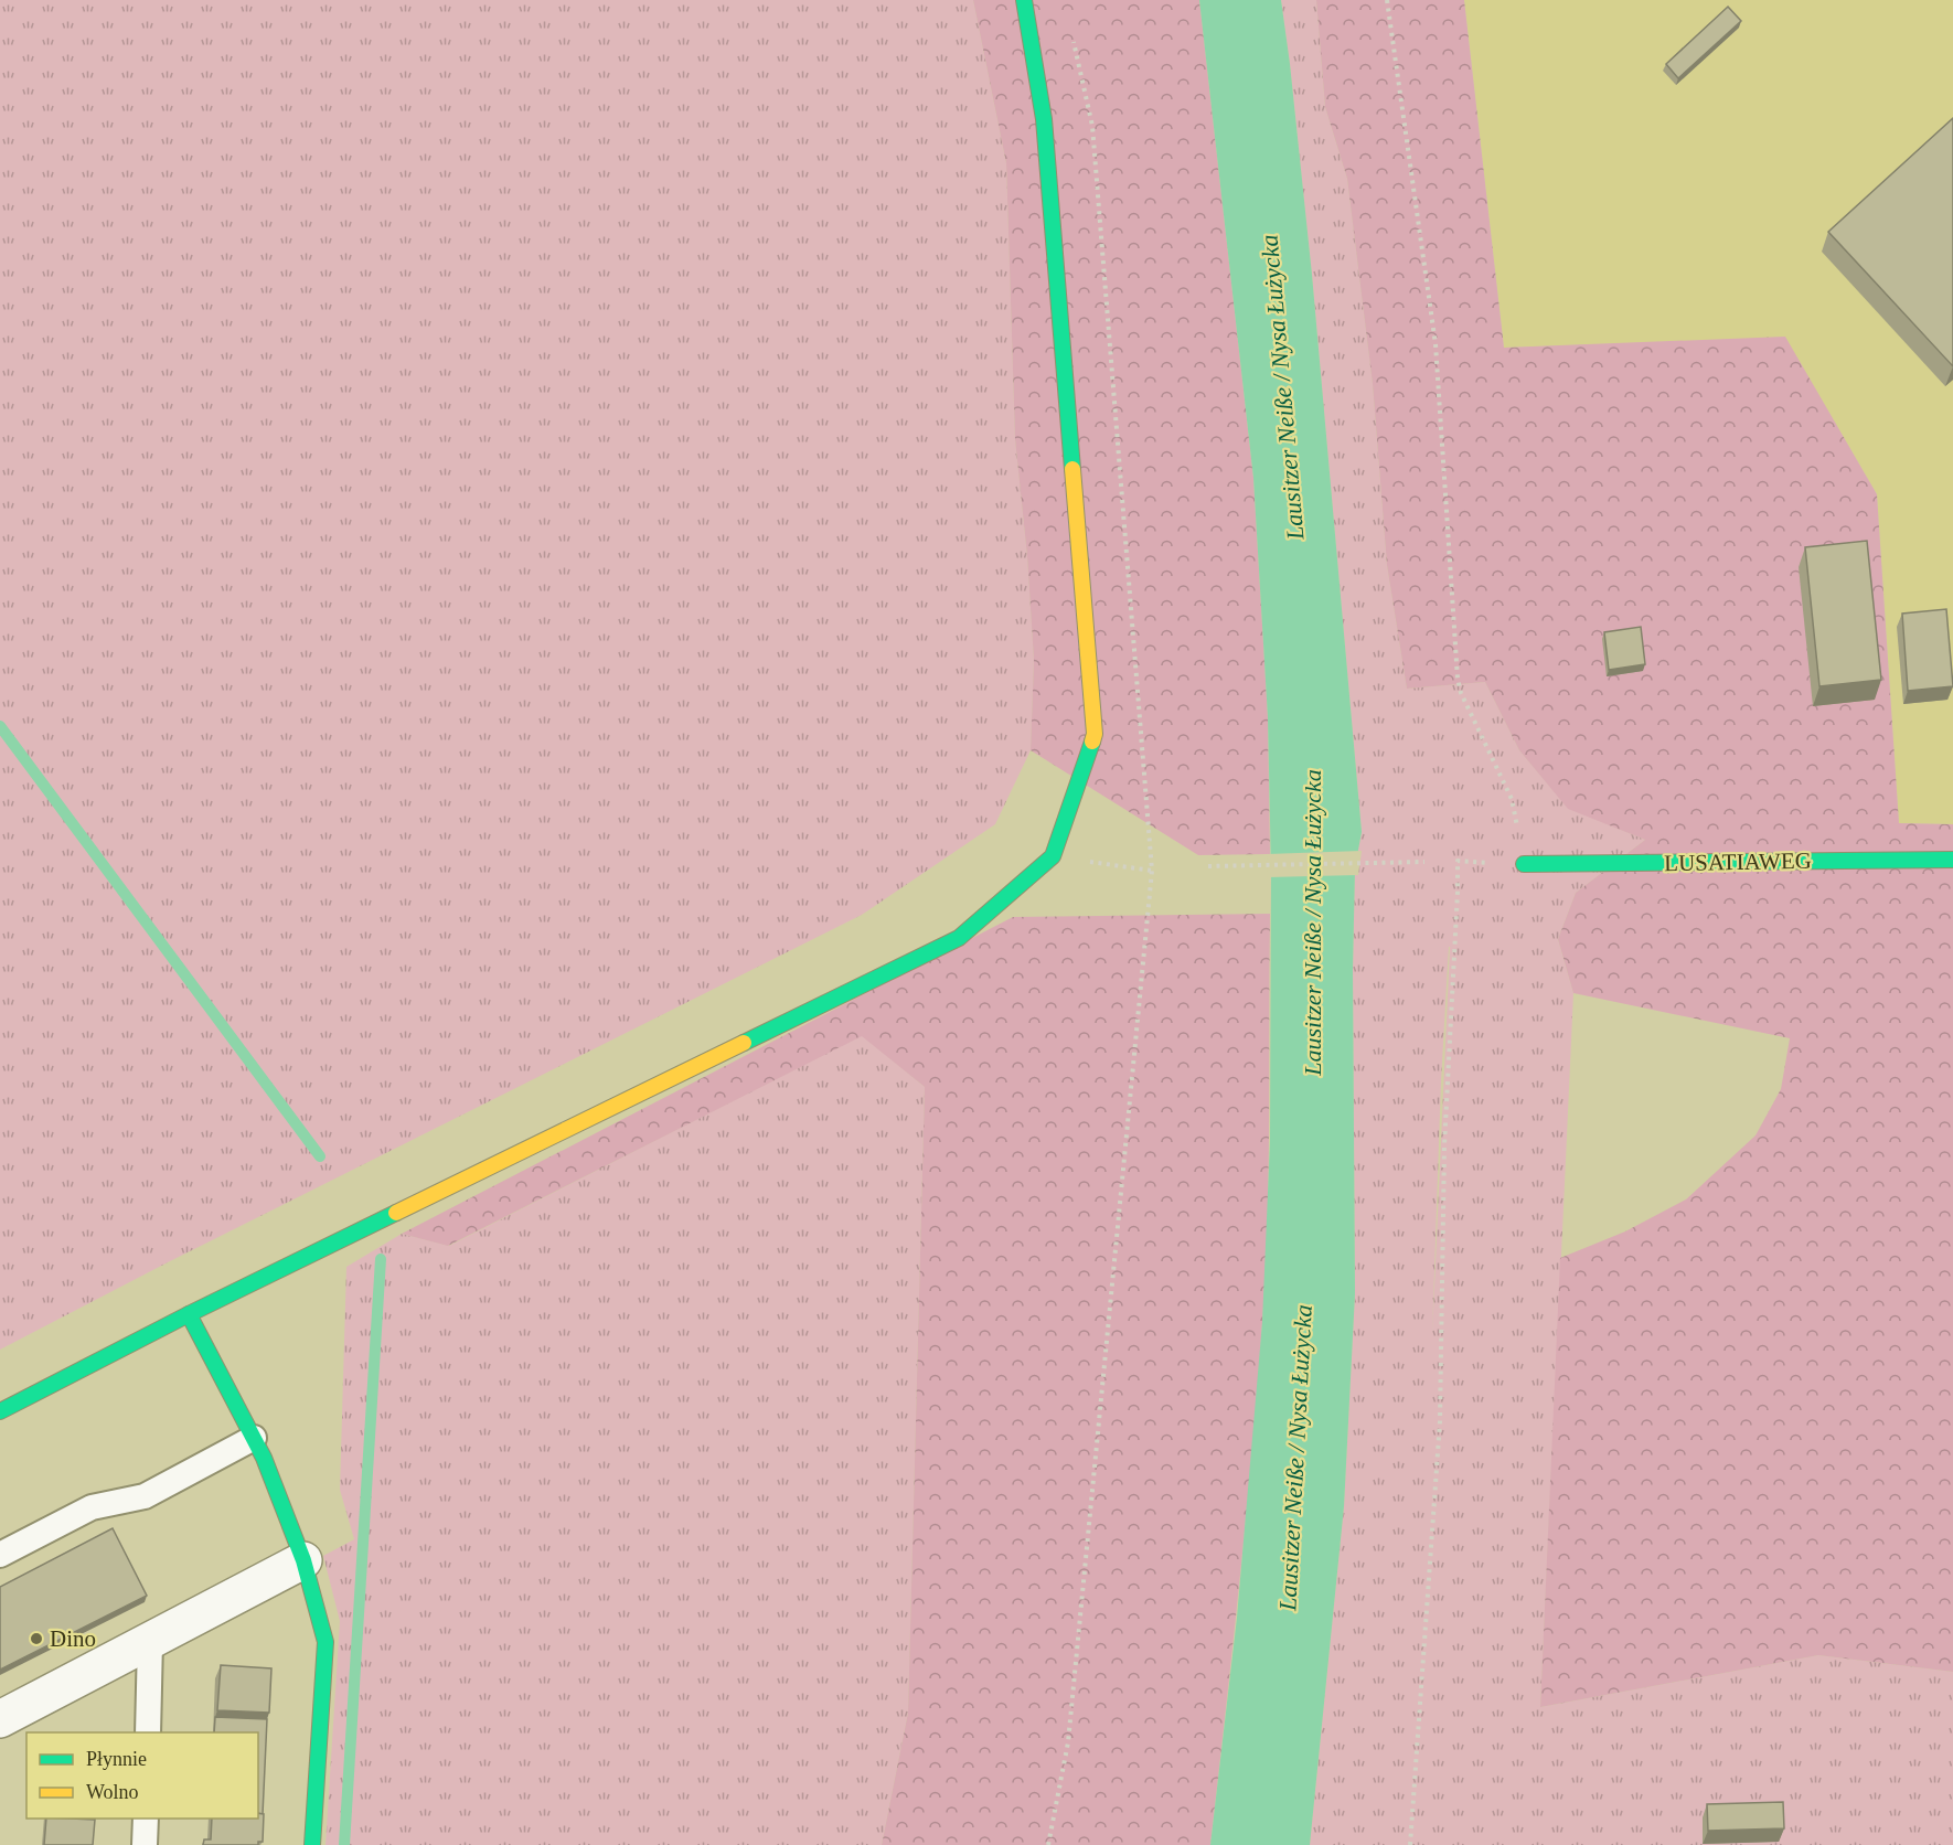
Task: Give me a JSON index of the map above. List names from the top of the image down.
{
  "streets": {
    "street": ["LUSATIAWEG"]
  },
  "water": ["Lausitzer Neiße / Nysa Łużycka"],
  "places": ["Dino"],
  "legend": ["Płynnie", "Wolno"]
}
